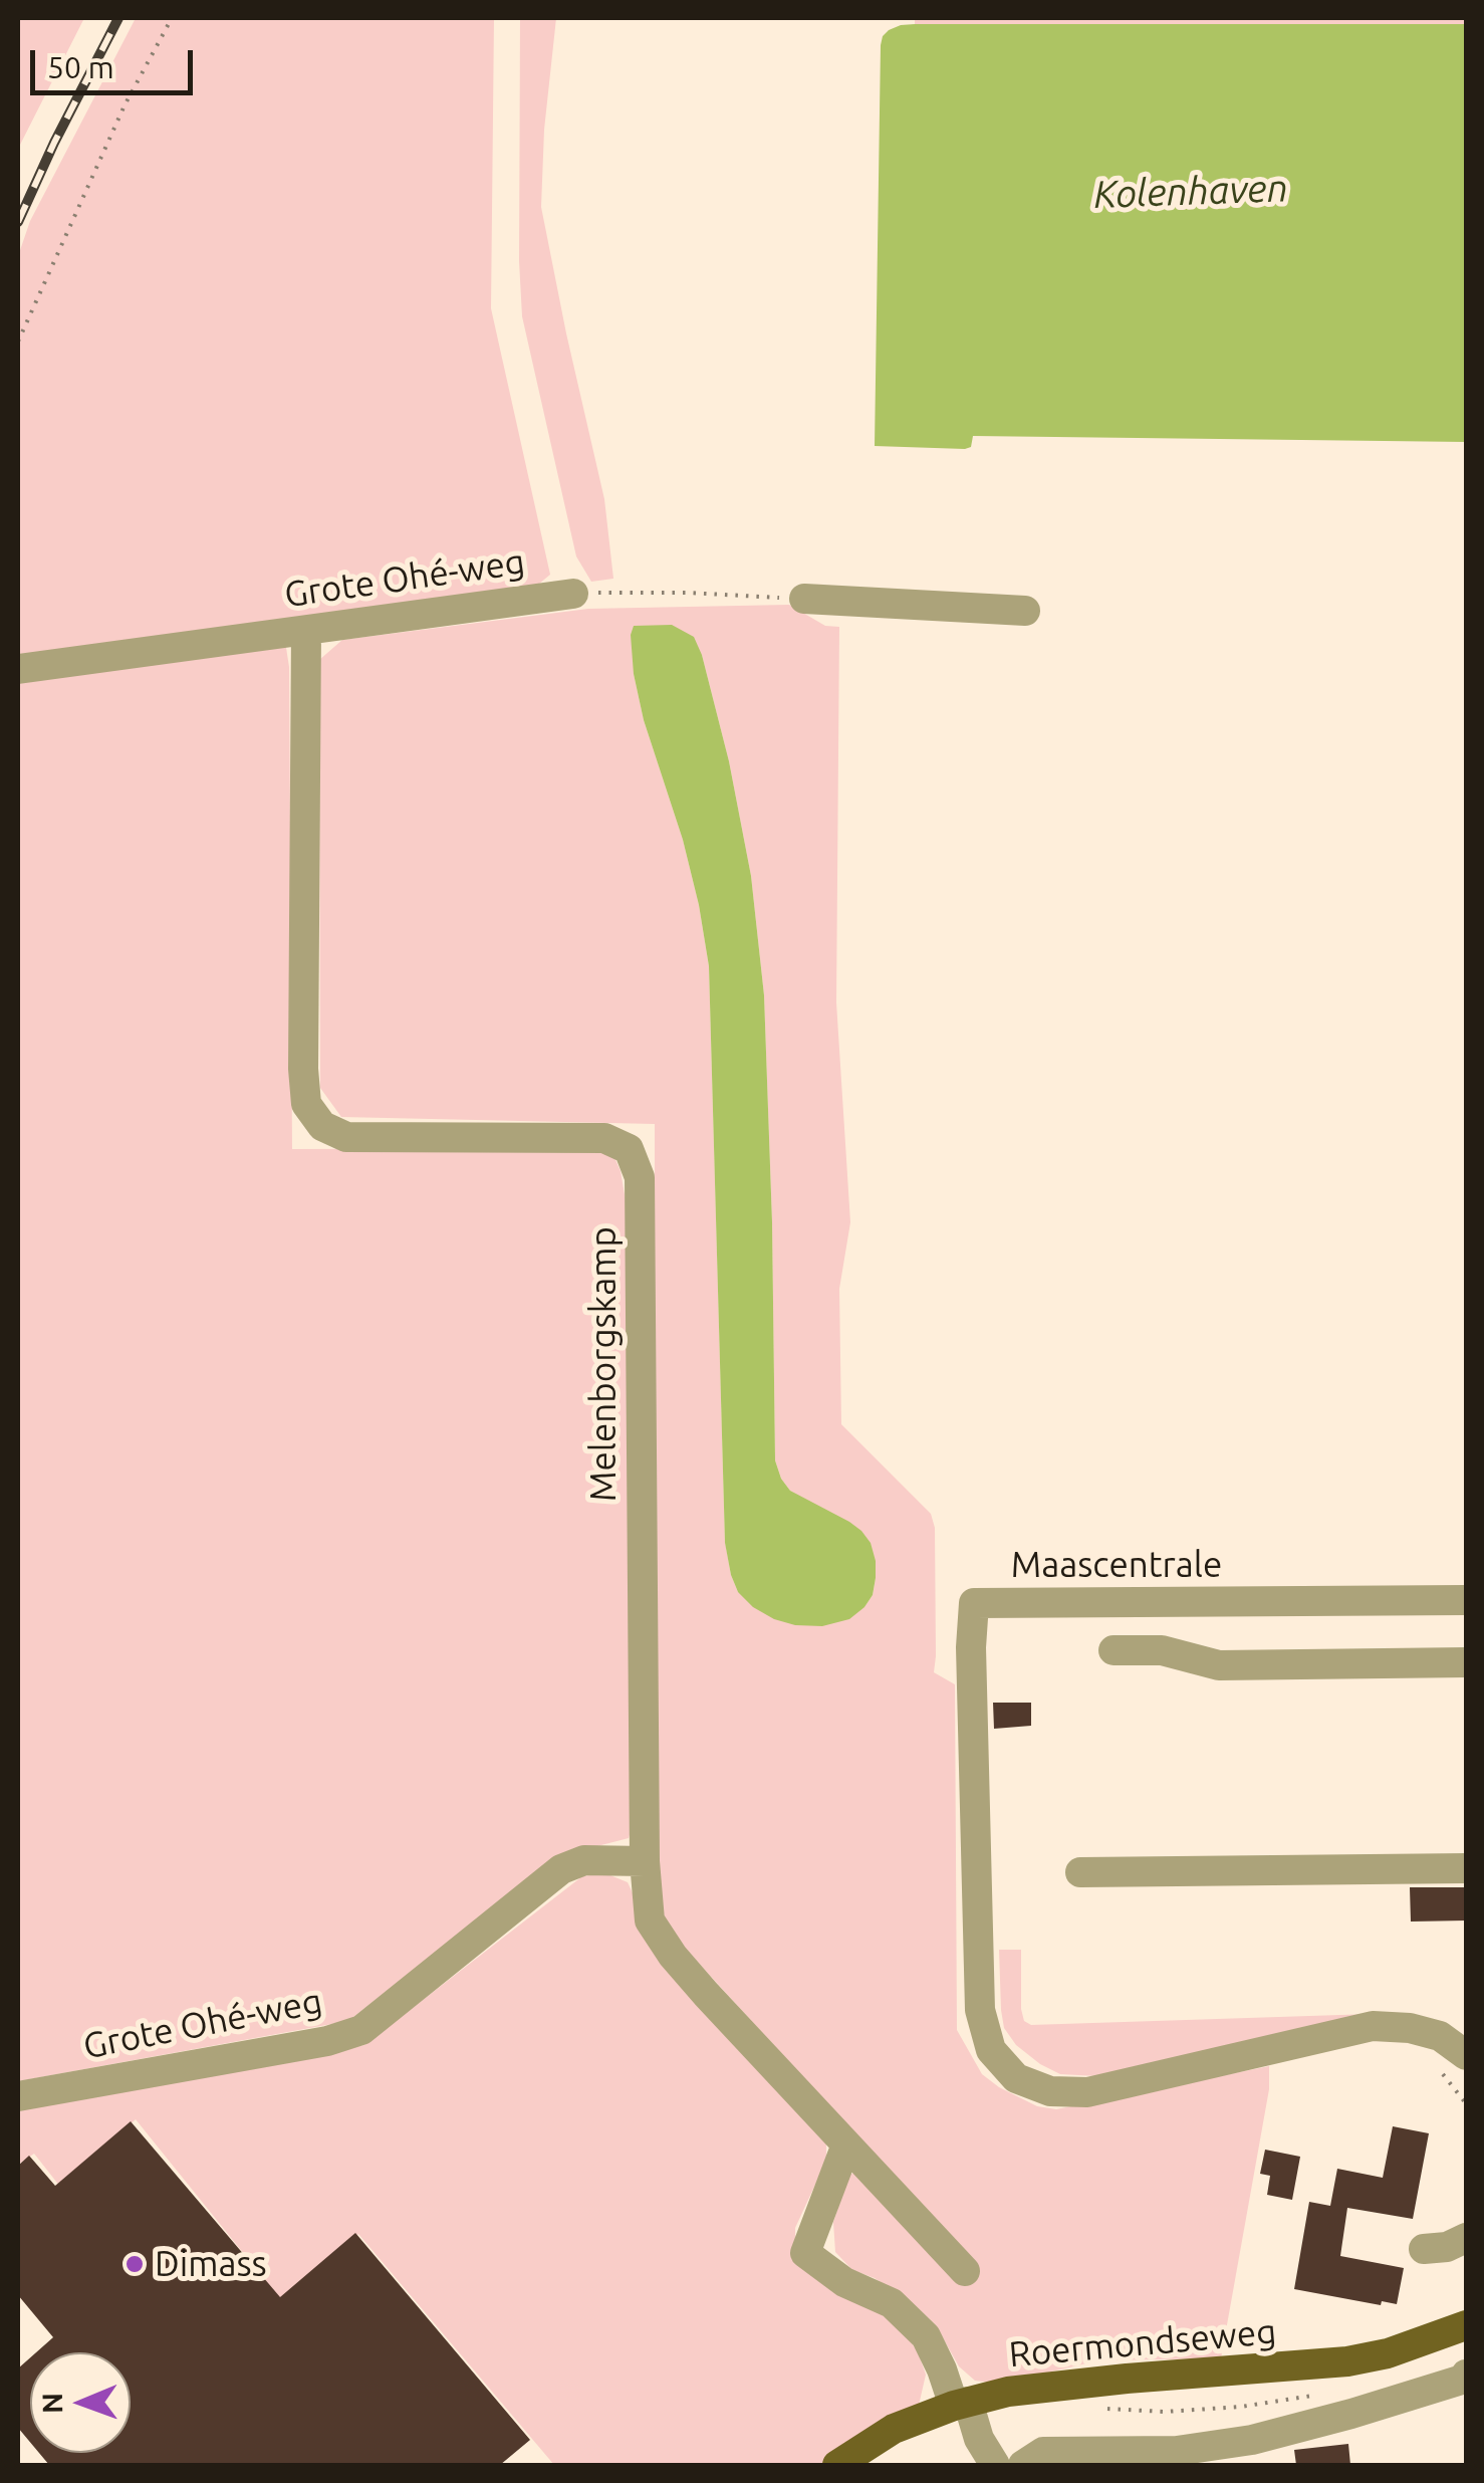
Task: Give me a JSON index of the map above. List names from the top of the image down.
{
  "streets": {
    "main road": ["Roermondseweg"],
    "street": ["Grote Ohé-weg", "Melenborgskamp", "Maascentrale"]
  },
  "crossings": [
    ["Grote Ohé-weg", "Melenborgskamp"]
  ],
  "water": ["Kolenhaven"],
  "places": ["Dimass"],
  "scale_bar": "50 m",
  "north": "left"
}
